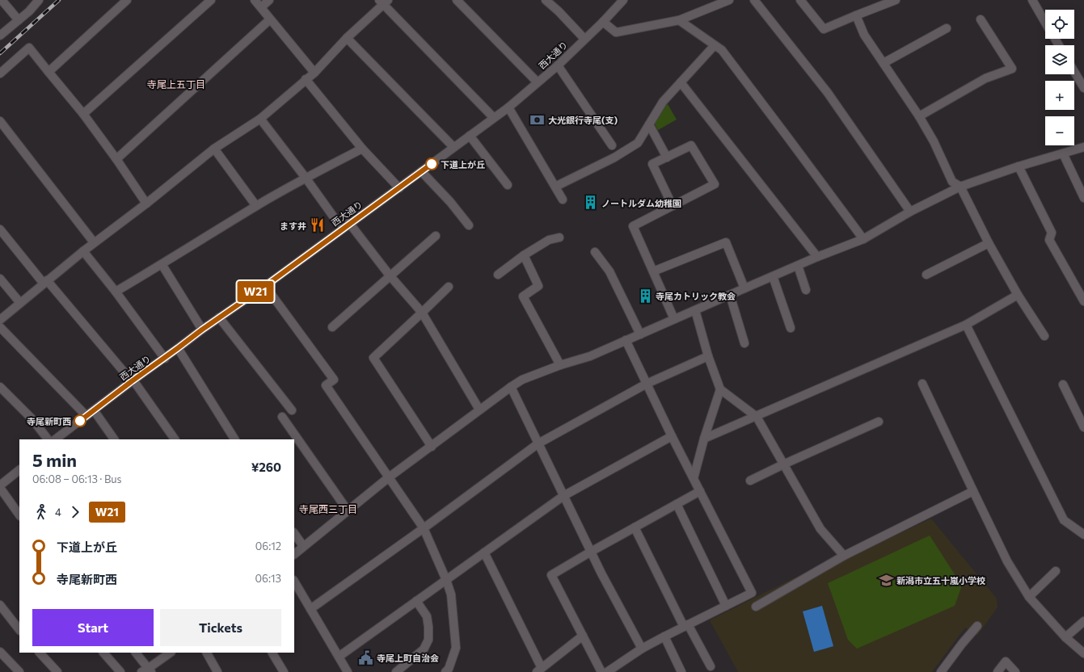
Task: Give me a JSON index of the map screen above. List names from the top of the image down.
{
  "streets": {
    "street": ["西大通り"]
  },
  "districts": ["寺尾上五丁目", "寺尾西三丁目"],
  "places": {
    "bank": ["大光銀行寺尾(支)"],
    "other": ["下道上が丘", "寺尾新町西"],
    "building": ["ノートルダム幼稚園", "寺尾カトリック教会"],
    "restaurant": ["ます井"],
    "school or university": ["新潟市立五十嵐小学校"],
    "public building": ["寺尾上町自治会"]
  },
  "lines": ["bus line W21"],
  "page": {
    "on_map": "W21",
    "map_buttons": ["+", "−"],
    "heading": ["5 min", "06:08 – 06:13 · Bus", "¥260"],
    "legs": ["4", "W21"],
    "list": [
      {
        "name": "下道上が丘",
        "value": "06:12"
      },
      {
        "name": "寺尾新町西",
        "value": "06:13"
      }
    ],
    "buttons": ["Start", "Tickets"]
  }
}
